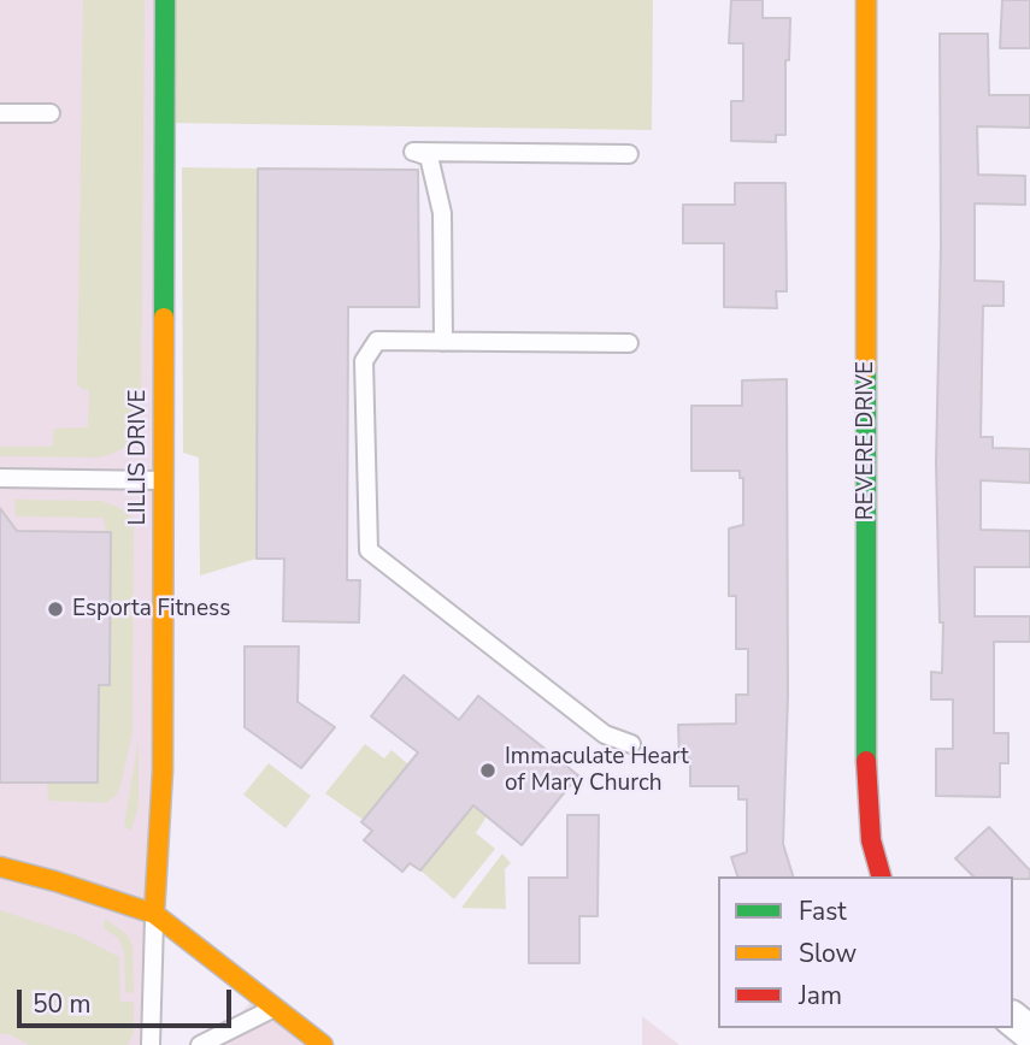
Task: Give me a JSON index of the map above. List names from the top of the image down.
{
  "streets": {
    "street": ["REVERE DRIVE", "LILLIS DRIVE"]
  },
  "places": ["Esporta Fitness", "Immaculate Heart of Mary Church"],
  "legend": ["Fast", "Slow", "Jam"],
  "scale_bar": "50 m"
}
